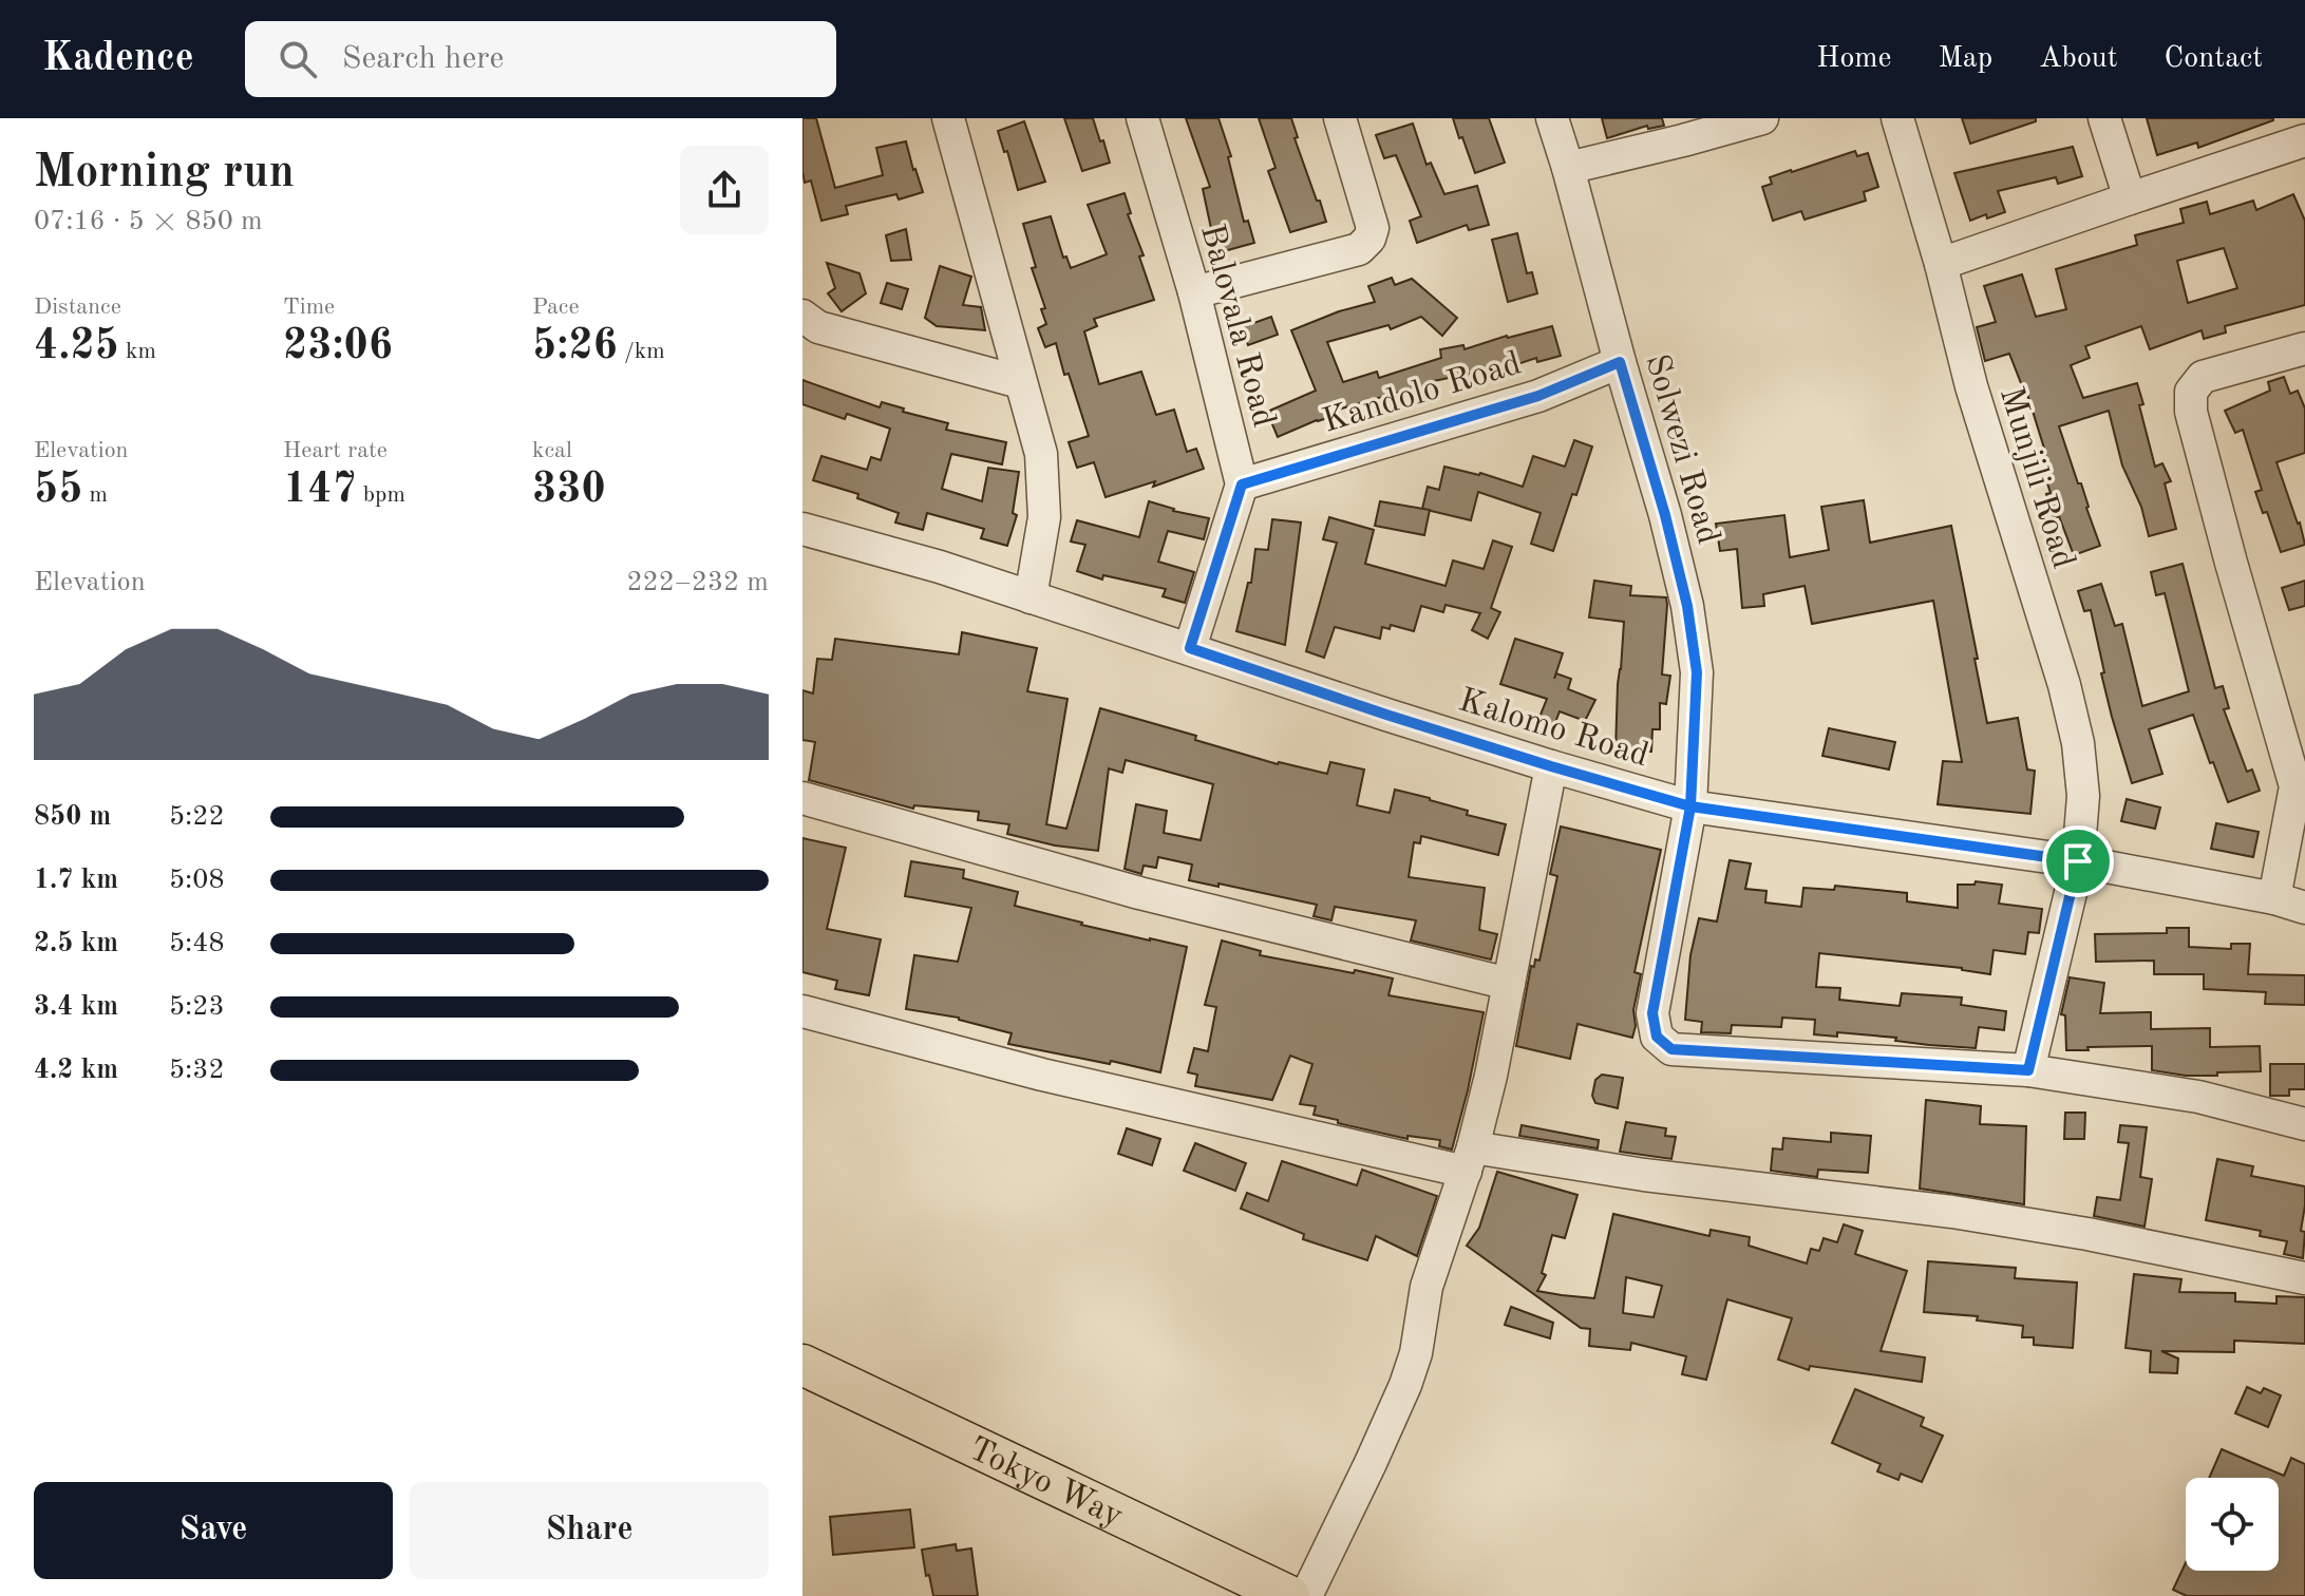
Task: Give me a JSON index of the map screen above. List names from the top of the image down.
{
  "streets": {
    "main road": ["Tokyo Way"],
    "street": [
      "Balovala Road",
      "Kandolo Road",
      "Solwezi Road",
      "Munjili Road",
      "Kalomo Road"
    ]
  },
  "crossings": [
    ["Balovala Road", "Kandolo Road"],
    ["Kandolo Road", "Solwezi Road"],
    ["Solwezi Road", "Munjili Road"],
    ["Solwezi Road", "Kalomo Road"],
    ["Munjili Road", "Kalomo Road"]
  ],
  "page": {
    "header": "Kadence",
    "search": "Search here",
    "nav": [
      "Home",
      "Map",
      "About",
      "Contact"
    ],
    "heading": ["Morning run", "07:16 · 5 × 850 m"],
    "stats": [
      ["Distance", "4.25 km"],
      ["Time", "23:06"],
      ["Pace", "5:26 /km"],
      ["Elevation", "55 m"],
      ["Heart rate", "147 bpm"],
      ["kcal", "330"]
    ],
    "chart": ["Elevation", "222–232 m"],
    "list": [
      {
        "name": "850 m",
        "note": "5:22"
      },
      {
        "name": "1.7 km",
        "note": "5:08"
      },
      {
        "name": "2.5 km",
        "note": "5:48"
      },
      {
        "name": "3.4 km",
        "note": "5:23"
      },
      {
        "name": "4.2 km",
        "note": "5:32"
      }
    ],
    "buttons": ["Save", "Share"]
  }
}
